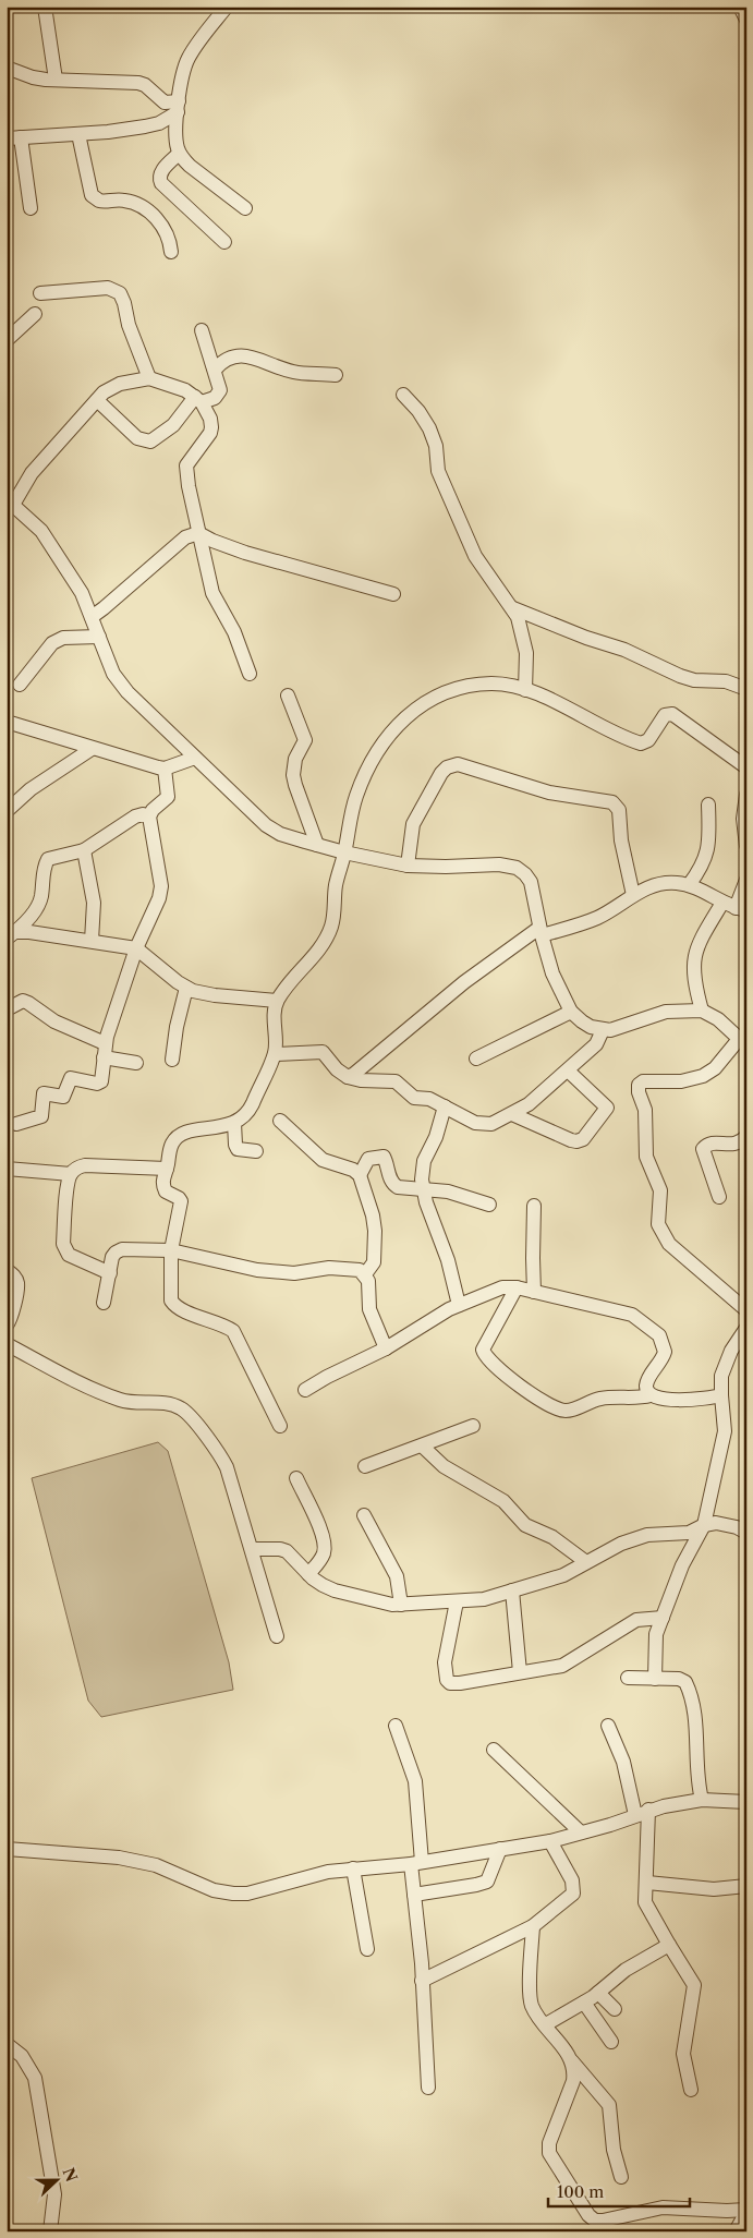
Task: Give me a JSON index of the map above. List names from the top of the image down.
{
  "scale_bar": "100 m",
  "north": "right"
}
